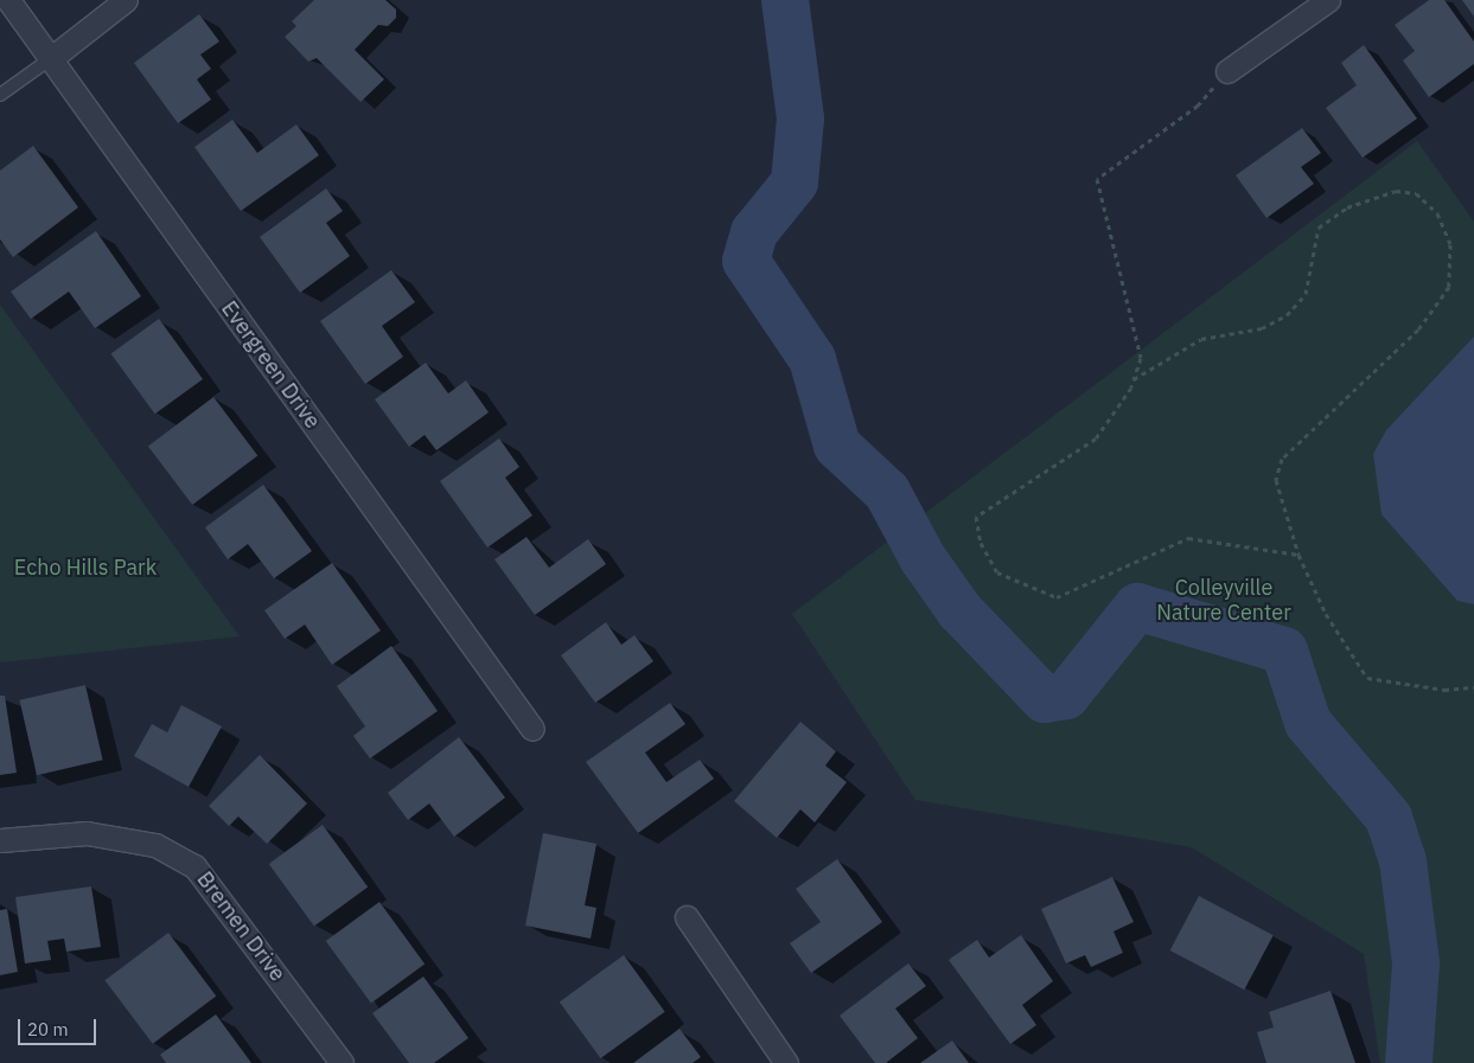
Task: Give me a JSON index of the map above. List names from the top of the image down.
{
  "streets": {
    "street": ["Evergreen Drive", "Bremen Drive"]
  },
  "parks": ["Echo Hills Park", "Colleyville Nature Center"],
  "scale_bar": "20 m"
}
